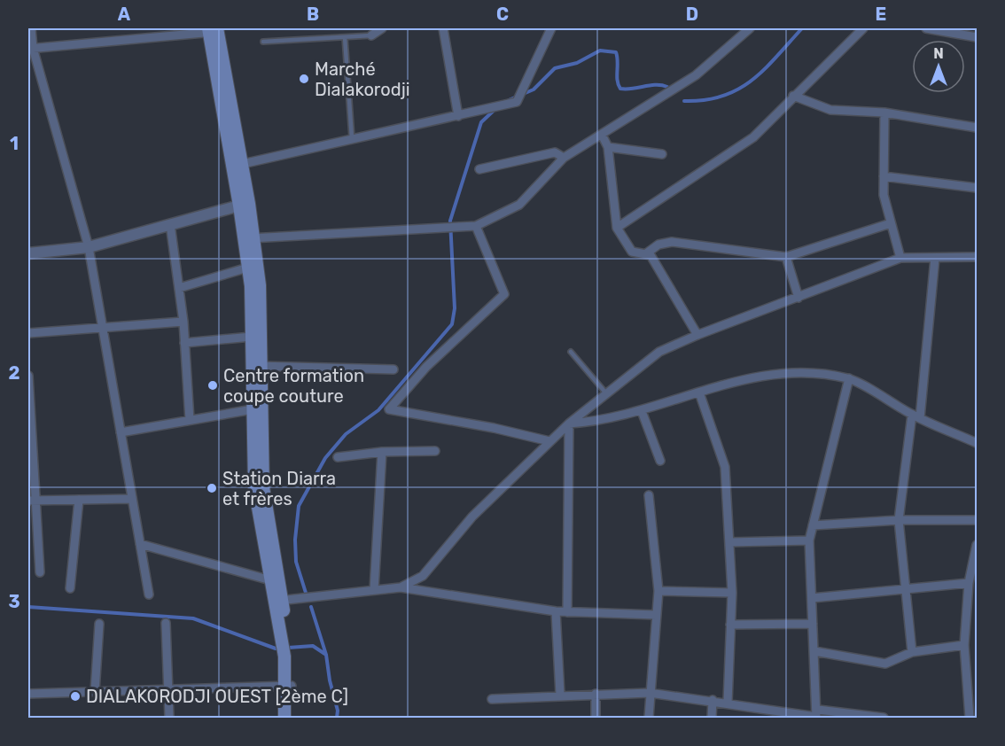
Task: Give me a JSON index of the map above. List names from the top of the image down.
{
  "places": [
    "Marché Dialakorodji",
    "Centre formation coupe couture",
    "Station Diarra et frères",
    "DIALAKORODJI OUEST [2ème C]"
  ],
  "north": "top",
  "grid": {
    "columns": [
      "A",
      "B",
      "C",
      "D",
      "E"
    ],
    "rows": ["1", "2", "3"]
  }
}
